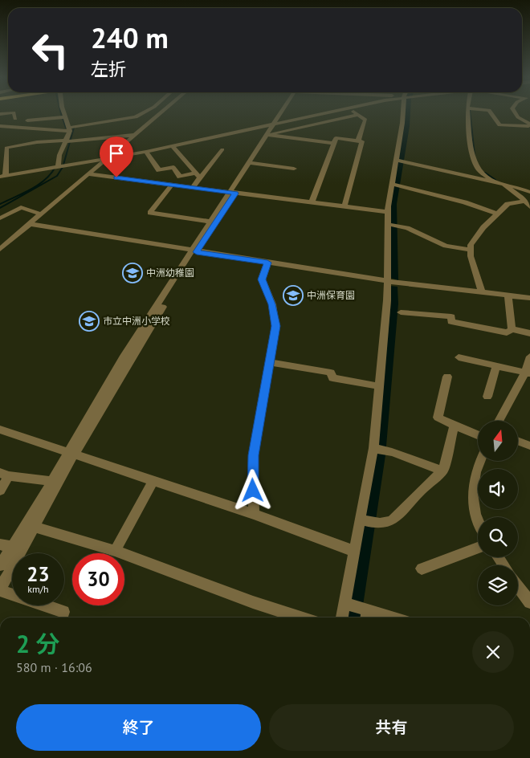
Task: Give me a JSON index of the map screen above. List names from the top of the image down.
{
  "places": {
    "school or university": ["中洲幼稚園", "中洲保育園", "市立中洲小学校"]
  },
  "north": "top",
  "page": {
    "turn": ["240 m", "左折"],
    "speed": "23 km/h",
    "limit": "30",
    "heading": ["2 分", "580 m · 16:06"],
    "buttons": ["終了", "共有"]
  }
}
